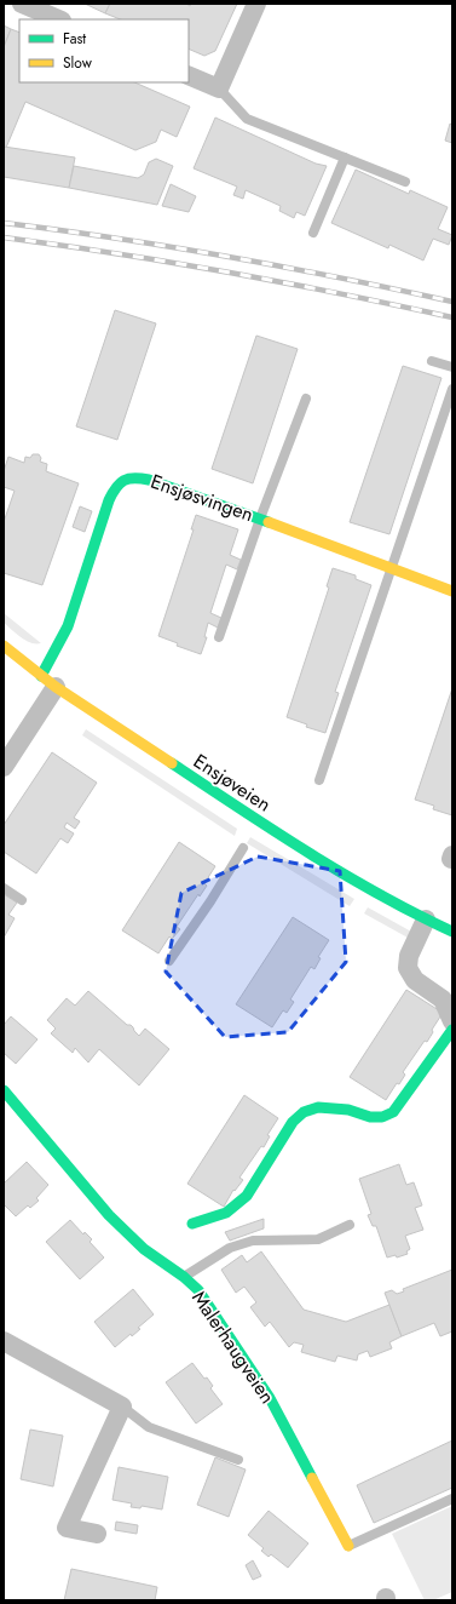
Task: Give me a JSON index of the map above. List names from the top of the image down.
{
  "streets": {
    "street": ["Ensjøsvingen", "Ensjøveien", "Malerhaugveien"]
  },
  "crossings": [
    ["Ensjøsvingen", "Ensjøveien"]
  ],
  "legend": ["Fast", "Slow"]
}
